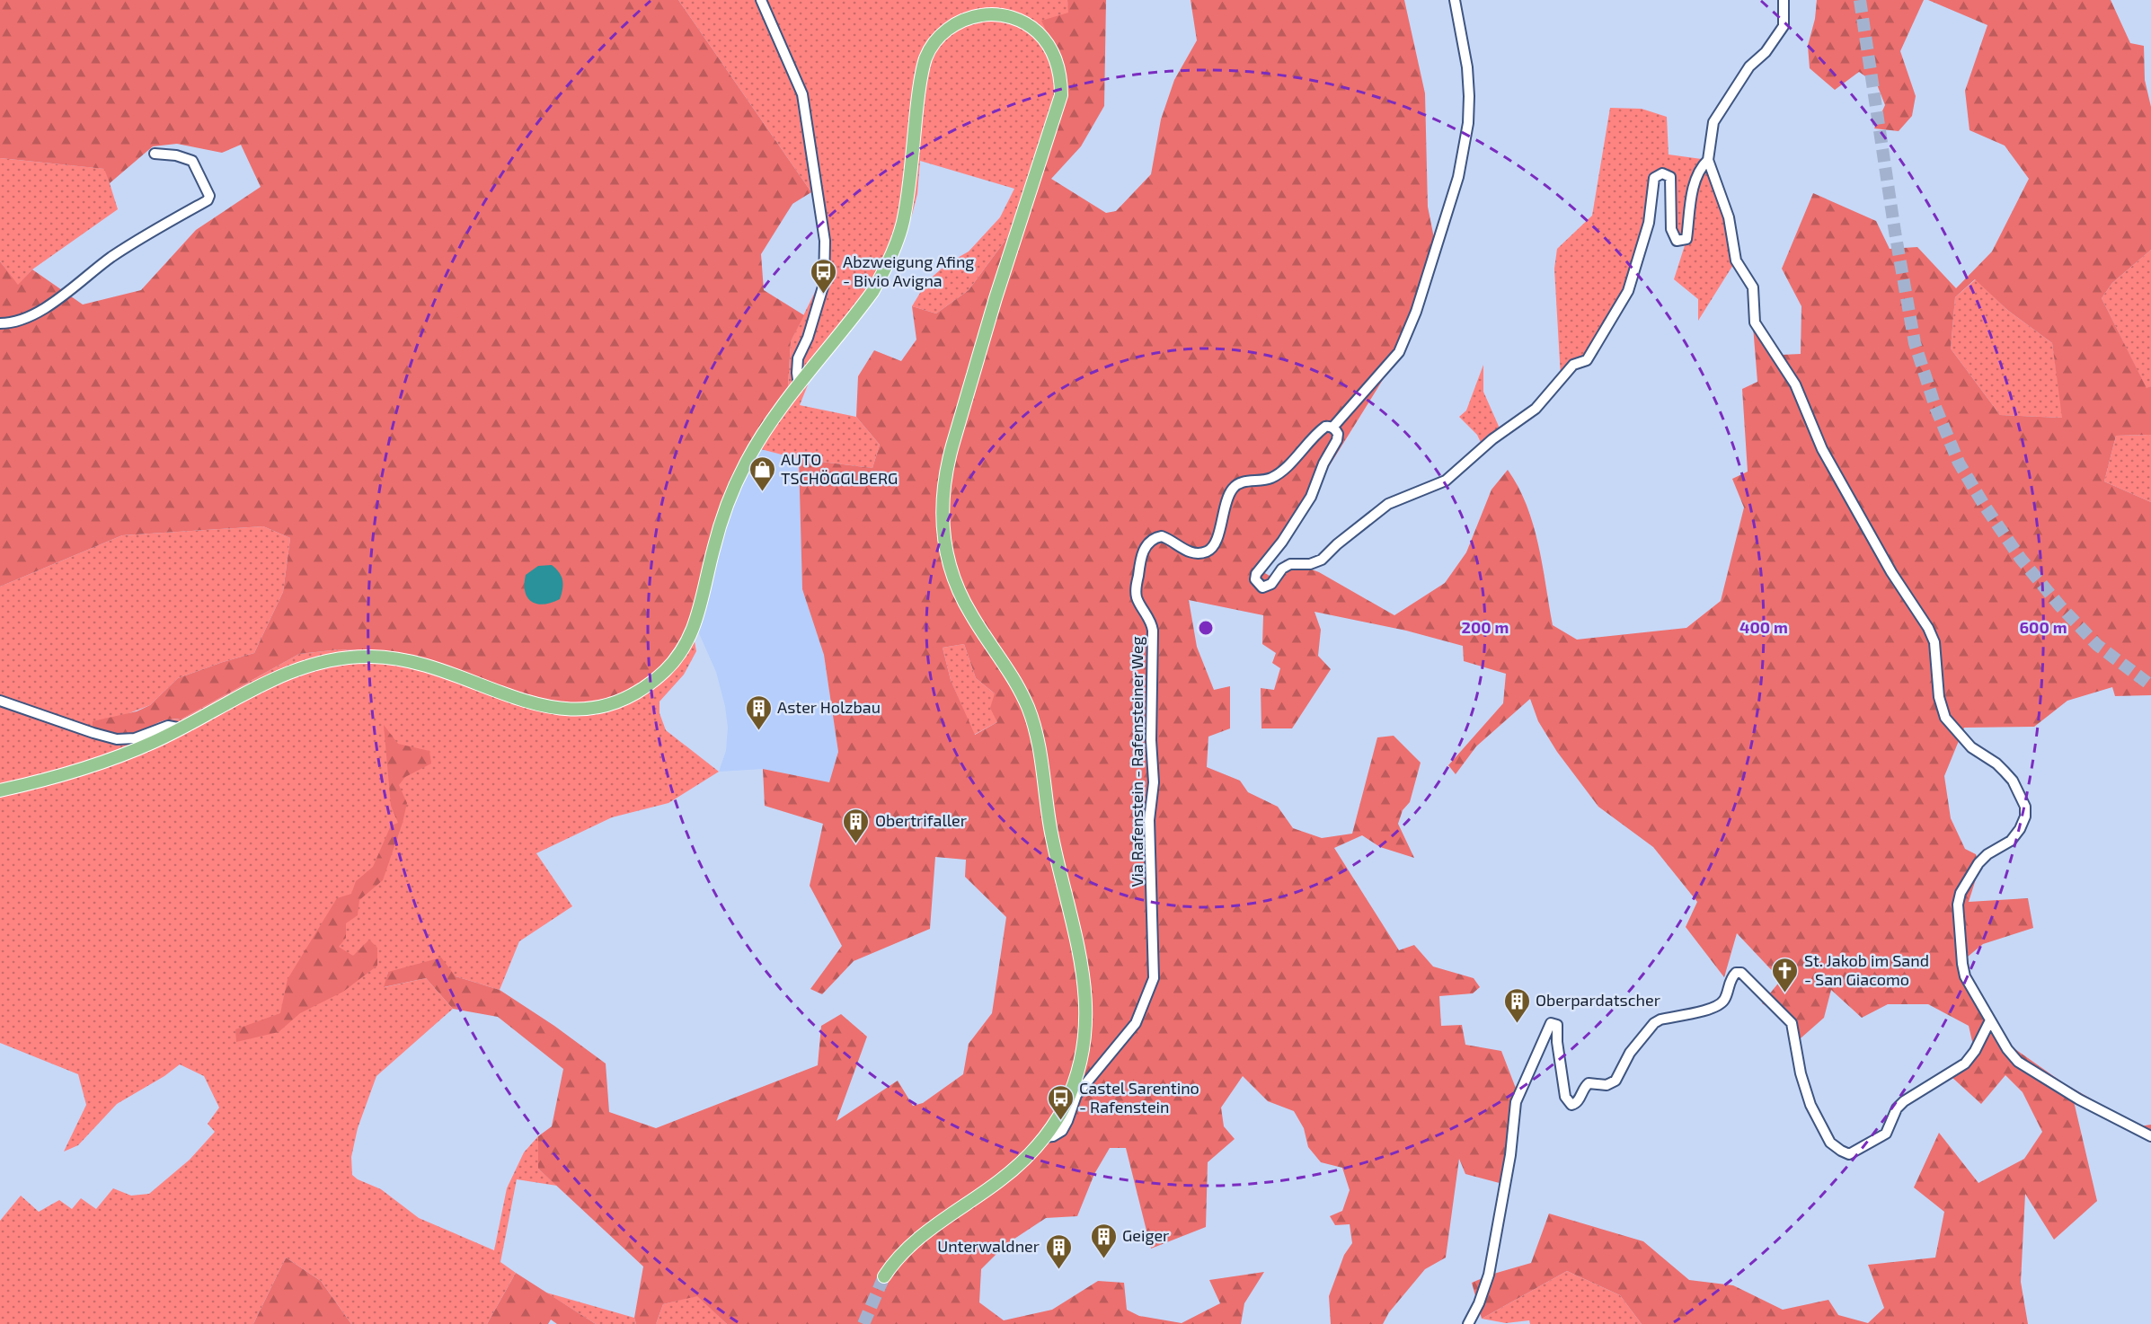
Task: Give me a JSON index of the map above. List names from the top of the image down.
{
  "streets": {
    "street": ["Via Rafenstein - Rafensteiner Weg"]
  },
  "places": {
    "bus stop": ["Abzweigung Afing - Bivio Avigna", "Castel Sarentino - Rafenstein"],
    "shop": ["AUTO TSCHÖGGLBERG"],
    "building": [
      "Aster Holzbau",
      "Obertrifaller",
      "Oberpardatscher",
      "Geiger",
      "Unterwaldner"
    ],
    "church": ["St. Jakob im Sand - San Giacomo"]
  },
  "rings": ["200 m", "400 m", "600 m"]
}
